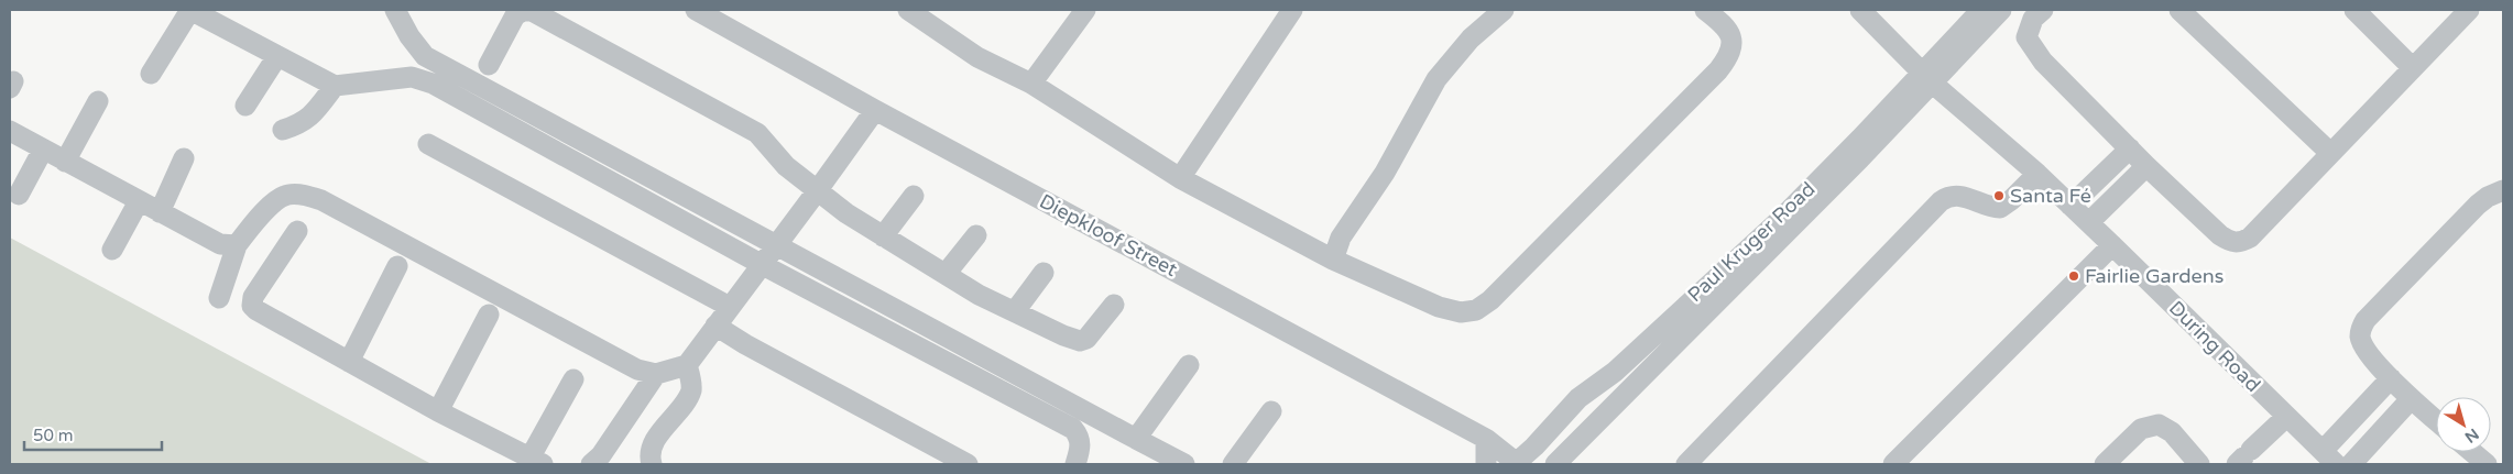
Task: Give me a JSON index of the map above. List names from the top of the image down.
{
  "streets": {
    "street": ["Diepkloof Street", "Paul Kruger Road", "During Road"]
  },
  "crossings": [
    ["Diepkloof Street", "Paul Kruger Road"],
    ["Paul Kruger Road", "During Road"]
  ],
  "places": ["Santa Fé", "Fairlie Gardens"],
  "scale_bar": "50 m",
  "north": "bottom right"
}
